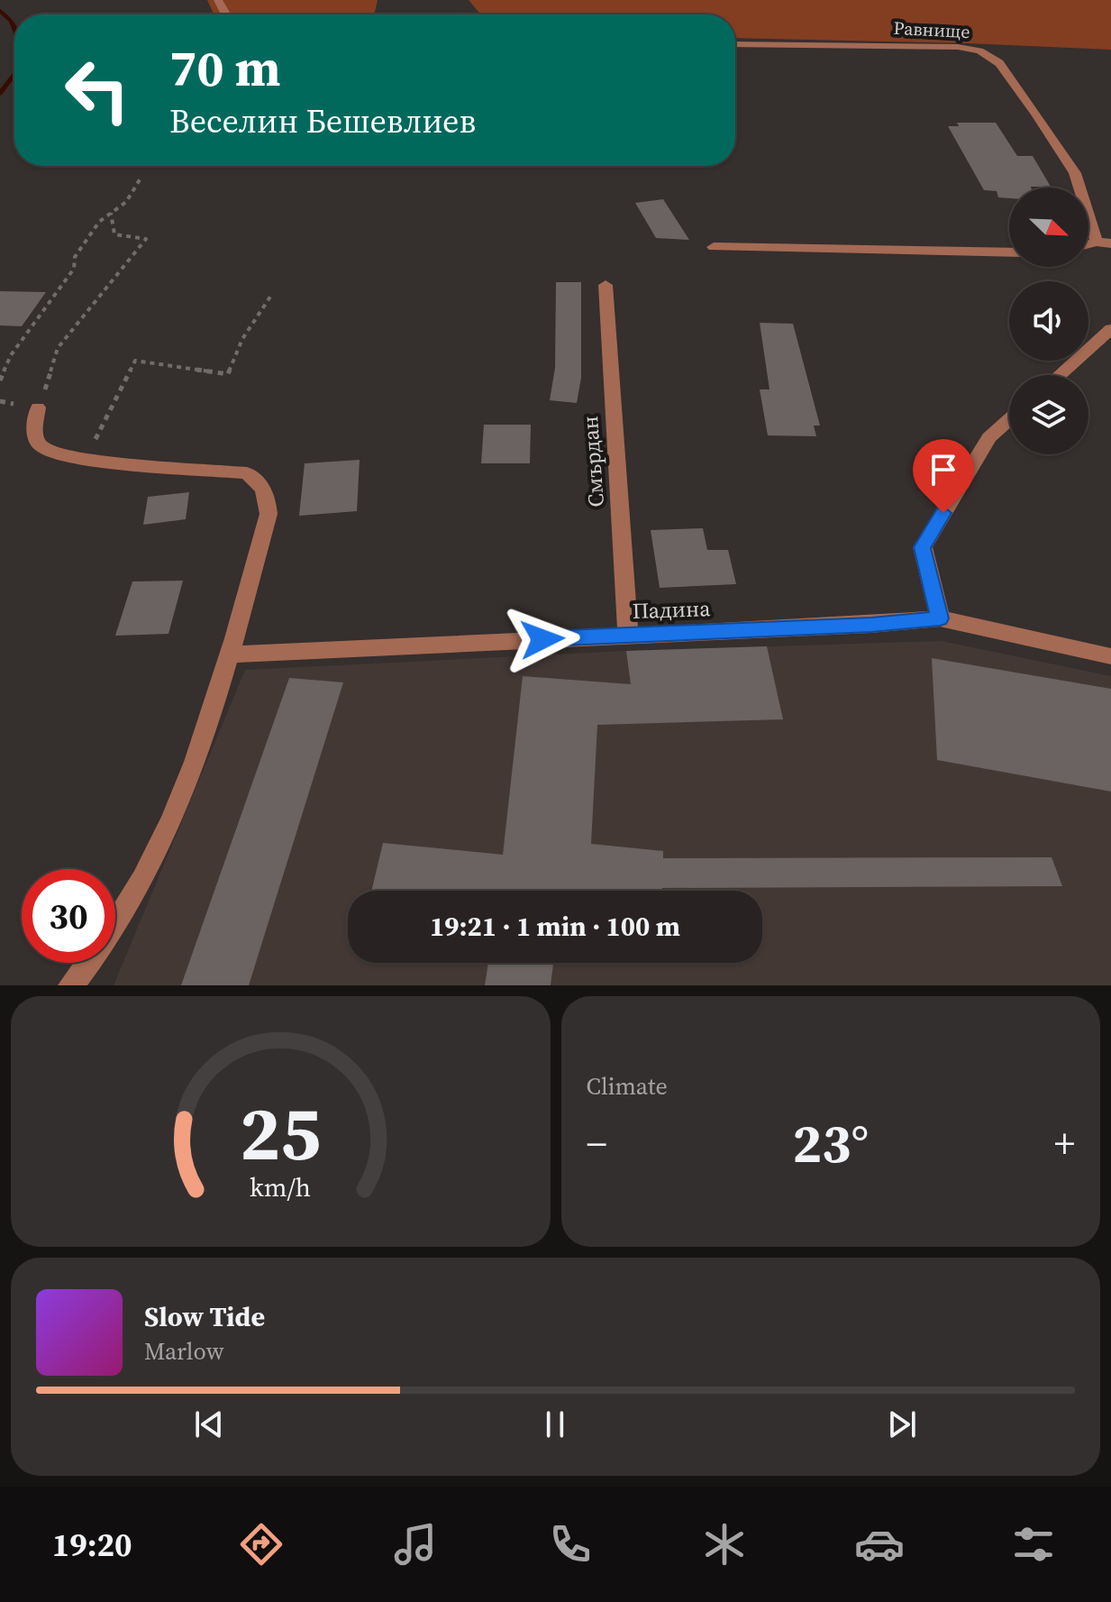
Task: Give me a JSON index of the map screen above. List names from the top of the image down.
{
  "streets": {
    "street": ["Равнище", "Смърдан", "Падина"]
  },
  "crossings": [
    ["Смърдан", "Падина"]
  ],
  "north": "bottom right",
  "page": {
    "turn": ["70 m", "Веселин Бешевлиев"],
    "limit": "30",
    "trip": "19:21 · 1 min · 100 m",
    "tile": "Climate",
    "heat": ["−", "23°", "+"],
    "song": ["Slow Tide", "Marlow"],
    "tabs": "19:20",
    "gauge": ["25", "km/h"]
  }
}
